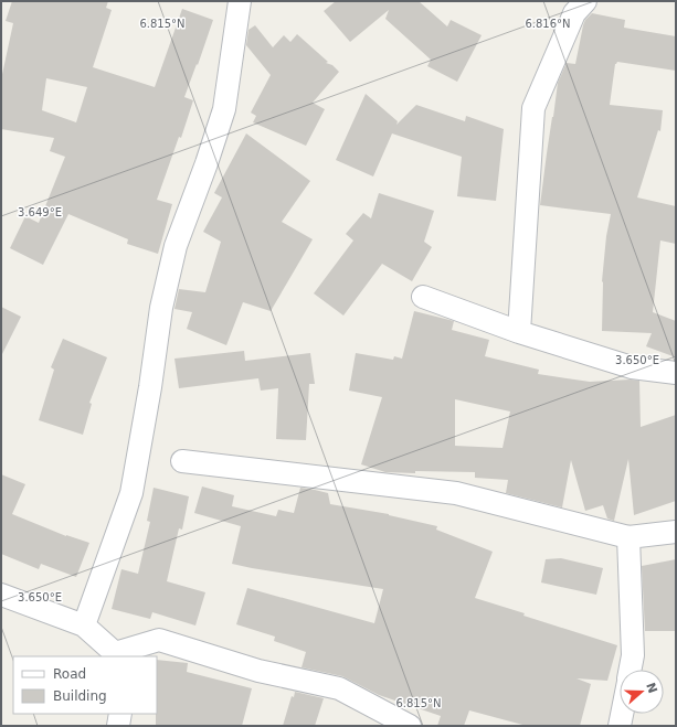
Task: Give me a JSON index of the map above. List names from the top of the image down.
{
  "legend": ["Road", "Building"],
  "north": "right",
  "coordinates": [
    "6.815°N",
    "6.816°N",
    "3.649°E",
    "3.650°E"
  ]
}
